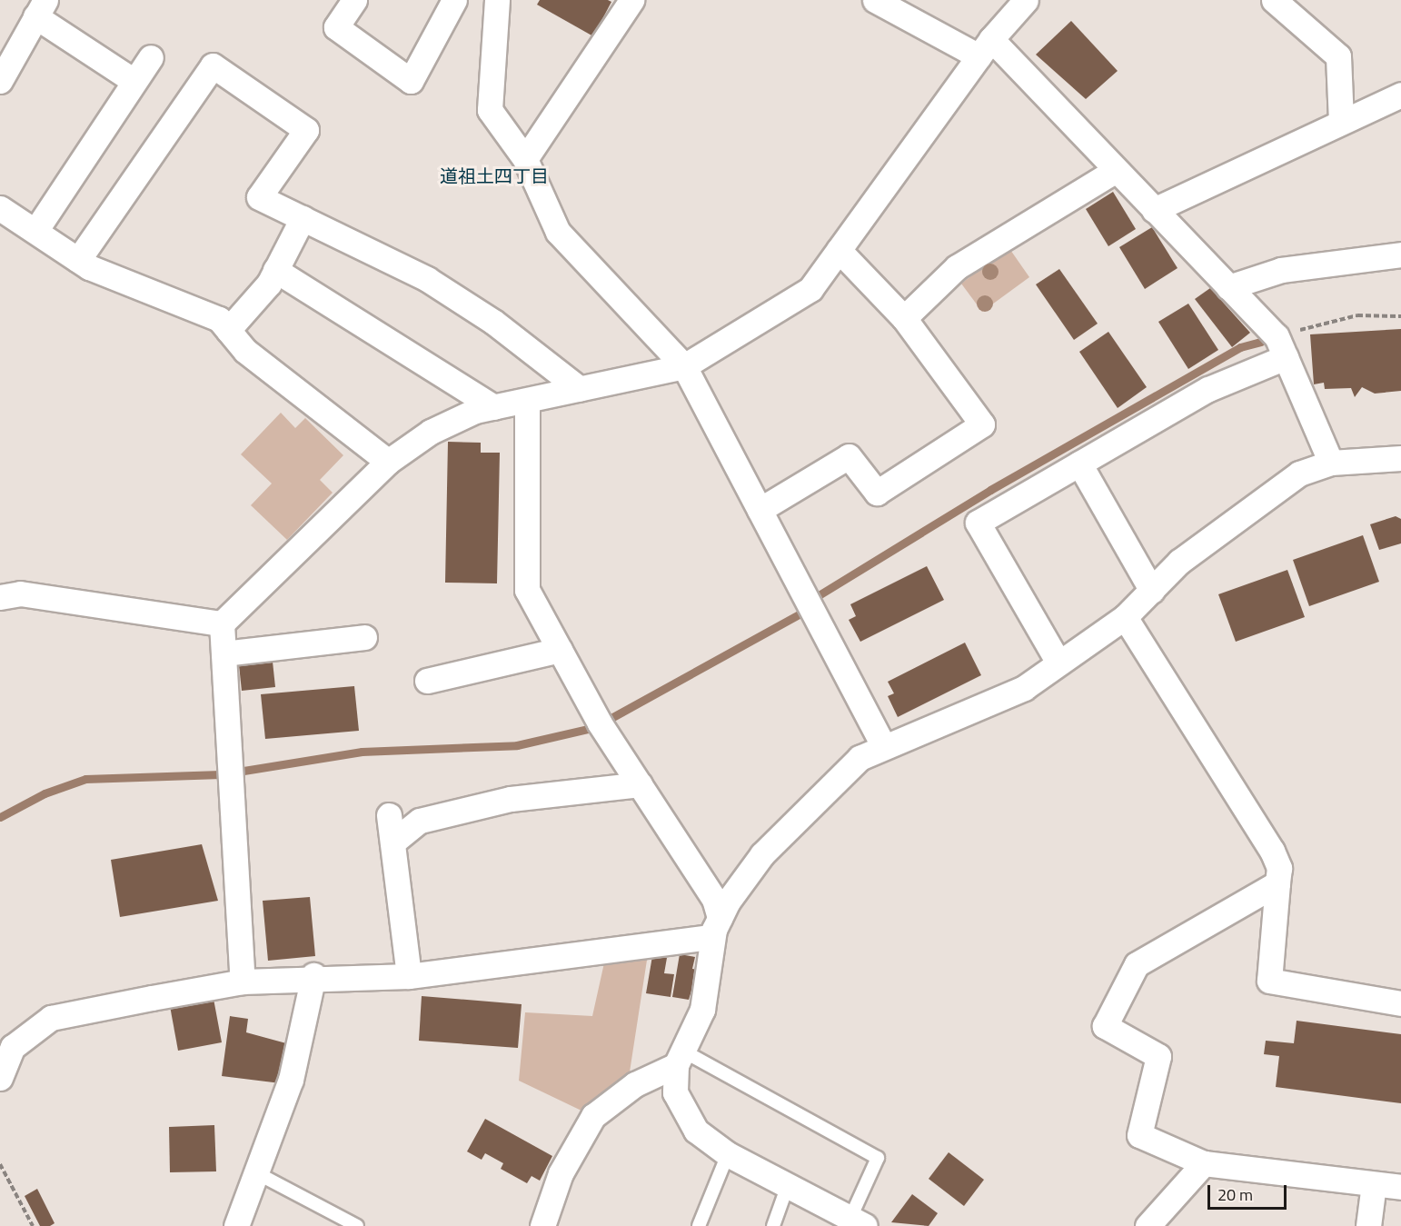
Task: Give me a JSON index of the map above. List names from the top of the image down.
{
  "districts": ["道祖土四丁目"],
  "scale_bar": "20 m"
}
